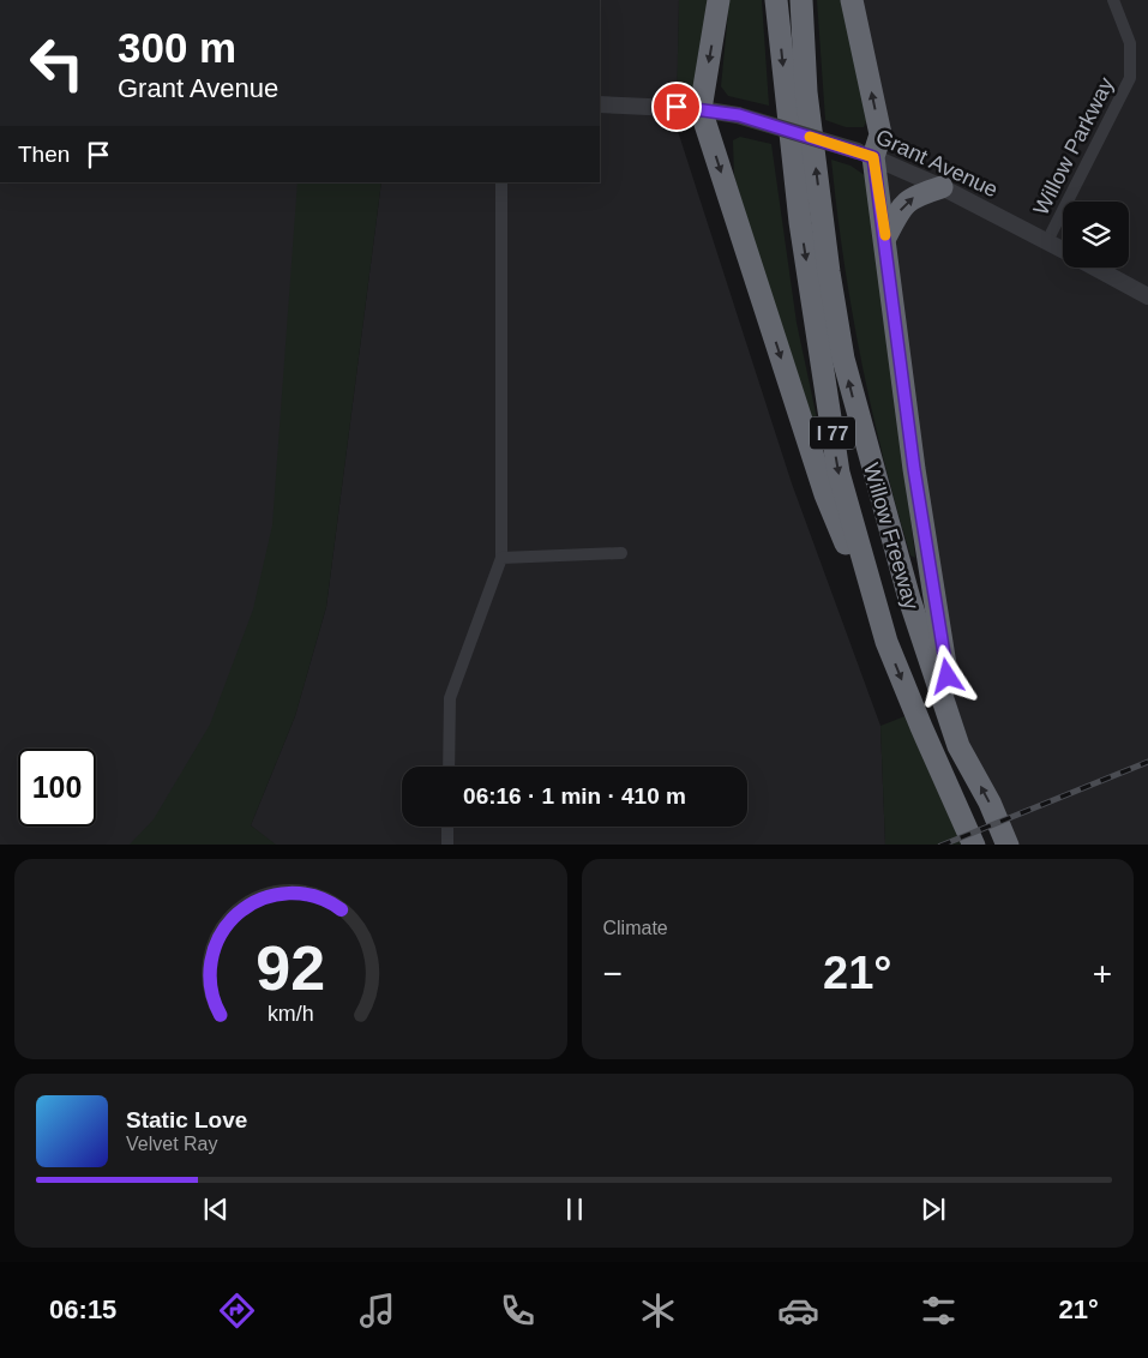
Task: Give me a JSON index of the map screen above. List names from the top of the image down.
{
  "streets": {
    "highway": ["I 77", "Willow Freeway"],
    "street": ["Willow Parkway", "Grant Avenue"]
  },
  "crossings": [
    ["Willow Parkway", "Grant Avenue"]
  ],
  "page": {
    "turn": ["300 m", "Grant Avenue"],
    "then": "Then",
    "limit": "100",
    "trip": "06:16 · 1 min · 410 m",
    "tile": "Climate",
    "heat": ["−", "21°", "+"],
    "song": ["Static Love", "Velvet Ray"],
    "tabs": ["06:15", "21°"],
    "gauge": ["92", "km/h"]
  }
}
